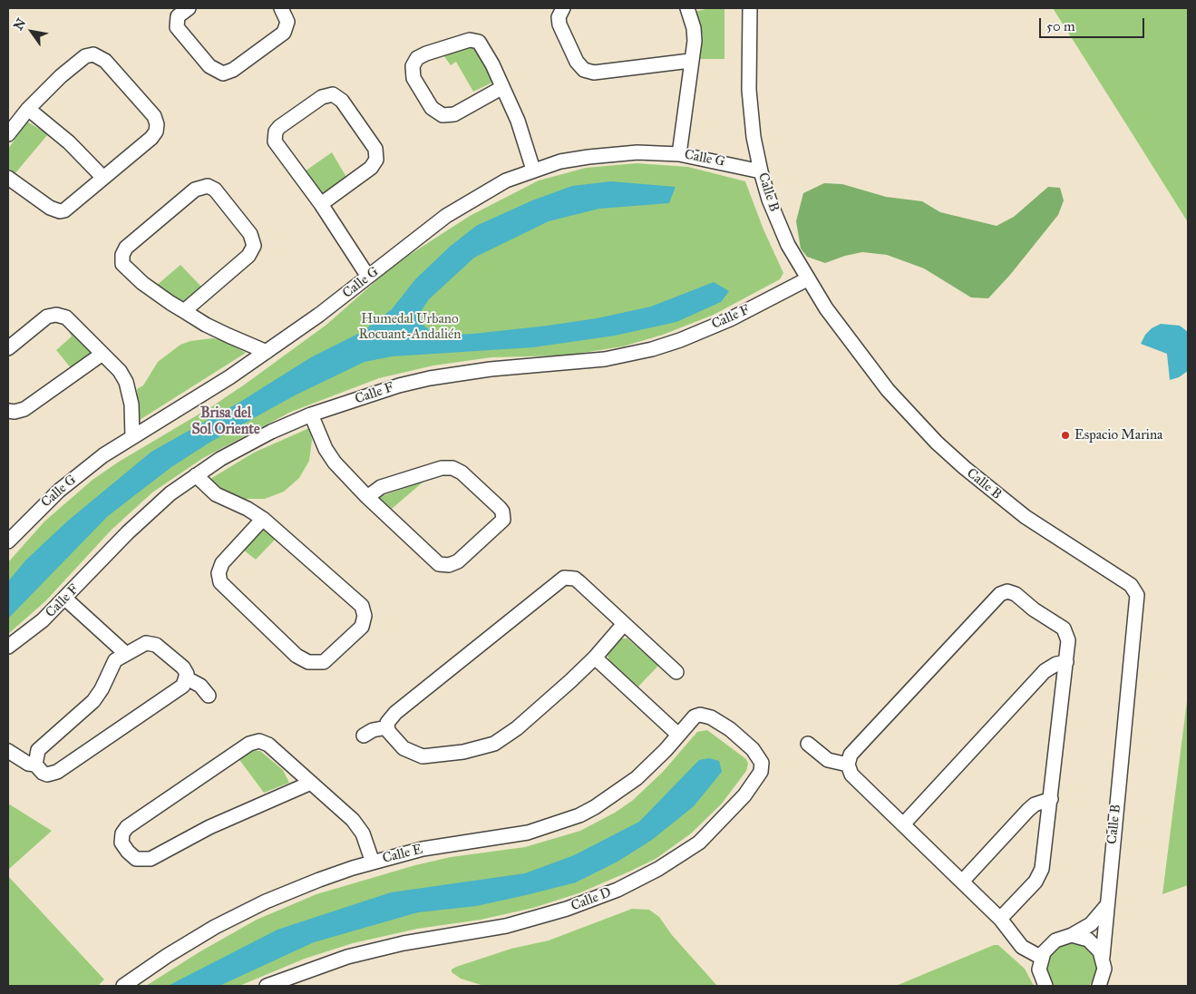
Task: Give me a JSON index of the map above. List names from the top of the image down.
{
  "streets": {
    "street": [
      "Calle G",
      "Calle B",
      "Calle F",
      "Calle E",
      "Calle D"
    ]
  },
  "crossings": [
    ["Calle G", "Calle B"],
    ["Calle B", "Calle F"],
    ["Calle E", "Calle D"]
  ],
  "districts": ["Brisa del Sol Oriente"],
  "parks": ["Humedal Urbano Rocuant-Andalién"],
  "places": ["Espacio Marina"],
  "scale_bar": "50 m",
  "north": "top left"
}
